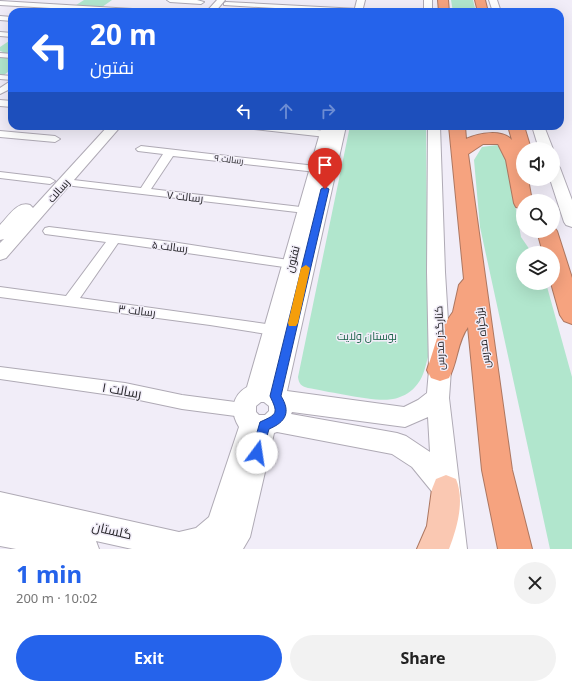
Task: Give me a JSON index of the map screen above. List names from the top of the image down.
{
  "streets": {
    "highway": ["بزرگراه مدرس"],
    "street": [
      "رسالت ۹",
      "رسالت",
      "رسالت ۷",
      "رسالت ۵",
      "نفتون",
      "رسالت ۳",
      "کنارگذر مدرس",
      "رسالت ۱",
      "گلستان"
    ]
  },
  "crossings": [
    ["رسالت ۹", "نفتون"],
    ["رسالت", "رسالت ۷"],
    ["رسالت ۷", "نفتون"],
    ["رسالت ۵", "نفتون"],
    ["نفتون", "رسالت ۳"],
    ["نفتون", "رسالت ۱"],
    ["نفتون", "گلستان"],
    ["رسالت ۱", "گلستان"]
  ],
  "parks": ["بوستان ولایت"],
  "page": {
    "turn": ["20 m", "نفتون"],
    "heading": ["1 min", "200 m · 10:02"],
    "buttons": ["Exit", "Share"]
  }
}
